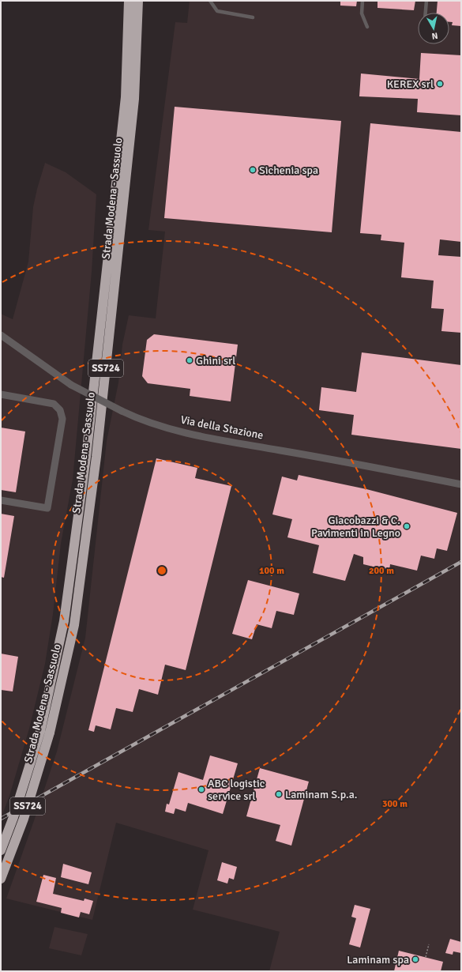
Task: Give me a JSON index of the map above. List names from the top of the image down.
{
  "streets": {
    "highway": ["Strada Modena - Sassuolo", "SS724"],
    "street": ["Via della Stazione"]
  },
  "places": [
    "KEREX srl",
    "Sichenia spa",
    "Ghini srl",
    "Giacobazzi & C. Pavimenti in Legno",
    "ABC logistic service srl",
    "Laminam S.p.a.",
    "Laminam spa"
  ],
  "north": "bottom",
  "rings": ["100 m", "200 m", "300 m"]
}
